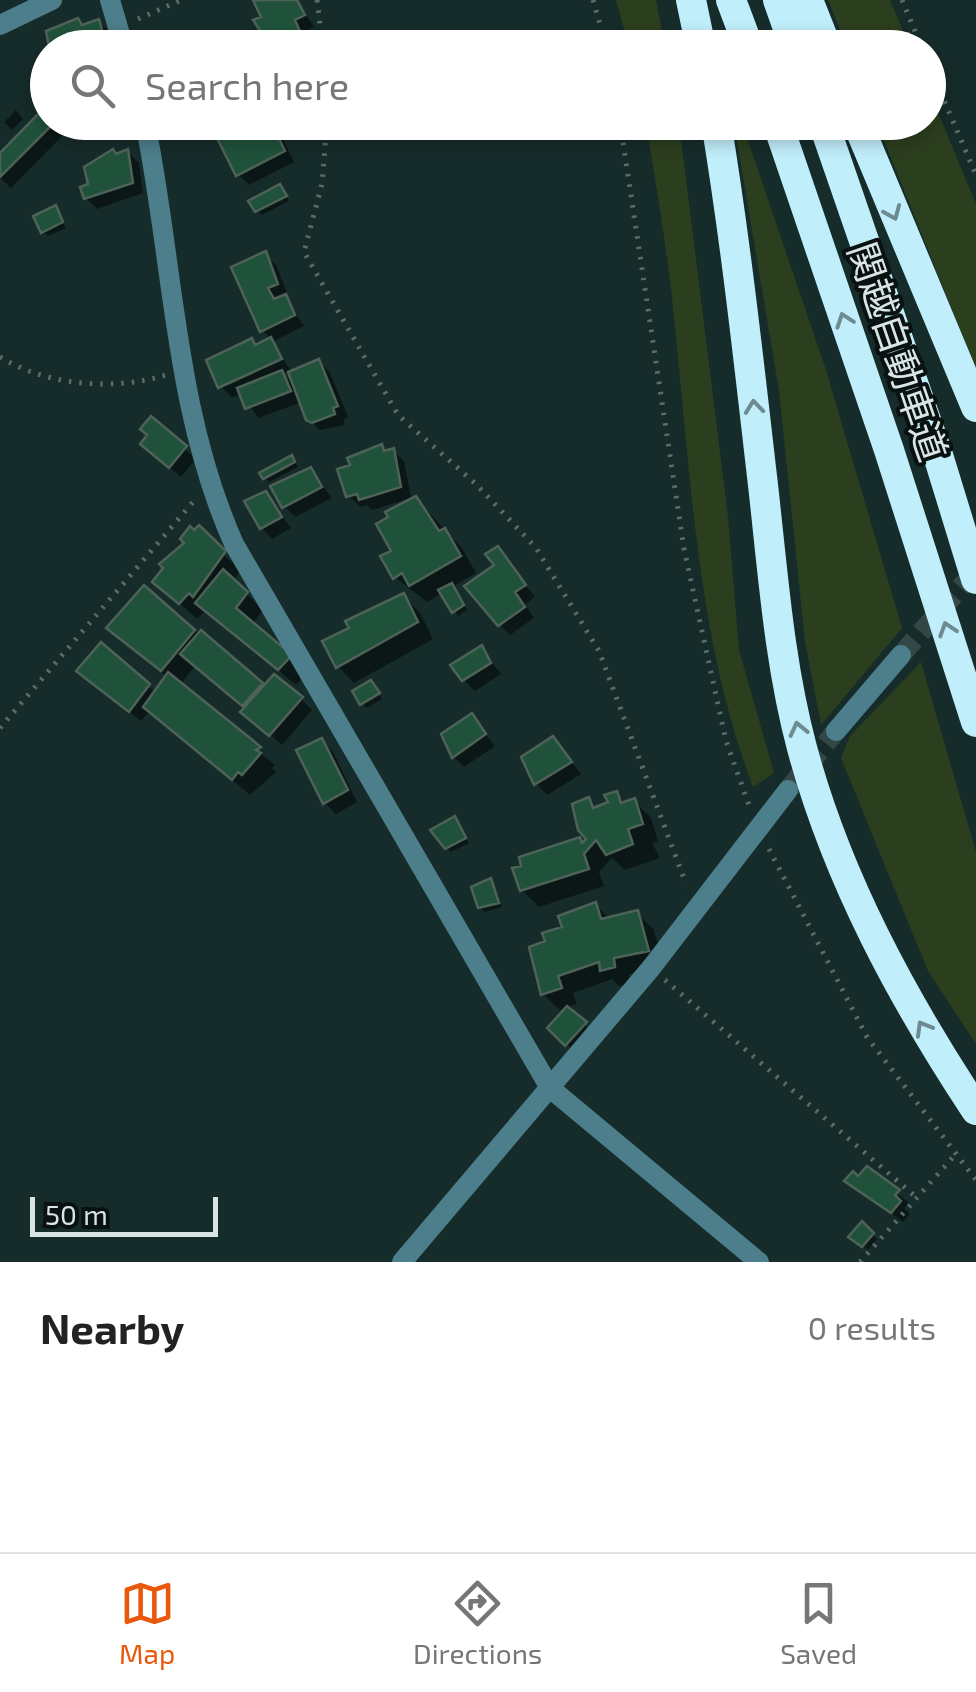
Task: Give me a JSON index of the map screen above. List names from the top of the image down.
{
  "streets": {
    "highway": ["関越自動車道"]
  },
  "scale_bar": "50 m",
  "page": {
    "search": "Search here",
    "scale": "50 m",
    "heading": ["Nearby", "0 results"],
    "nav": ["Map", "Directions", "Saved"]
  }
}
